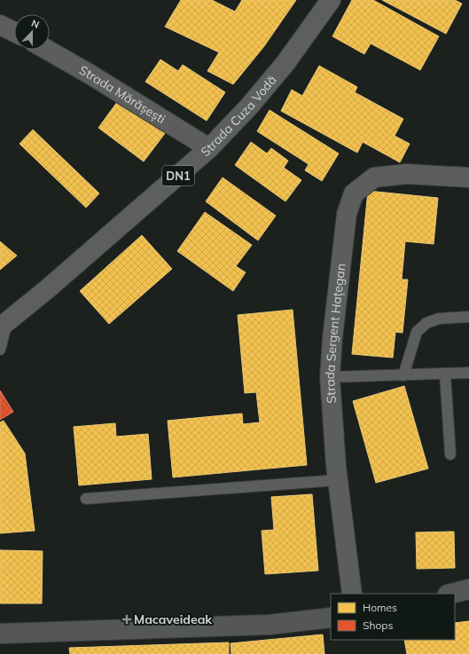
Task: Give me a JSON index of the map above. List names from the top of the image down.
{
  "streets": {
    "main road": ["Strada Cuza Vodă", "DN1"],
    "street": ["Strada Mărășești", "Strada Sergent Hațegan"]
  },
  "crossings": [
    ["Strada Mărășești", "Strada Cuza Vodă"]
  ],
  "places": {
    "health": ["Macaveideak"]
  },
  "legend": ["Homes", "Shops"],
  "north": "top"
}
